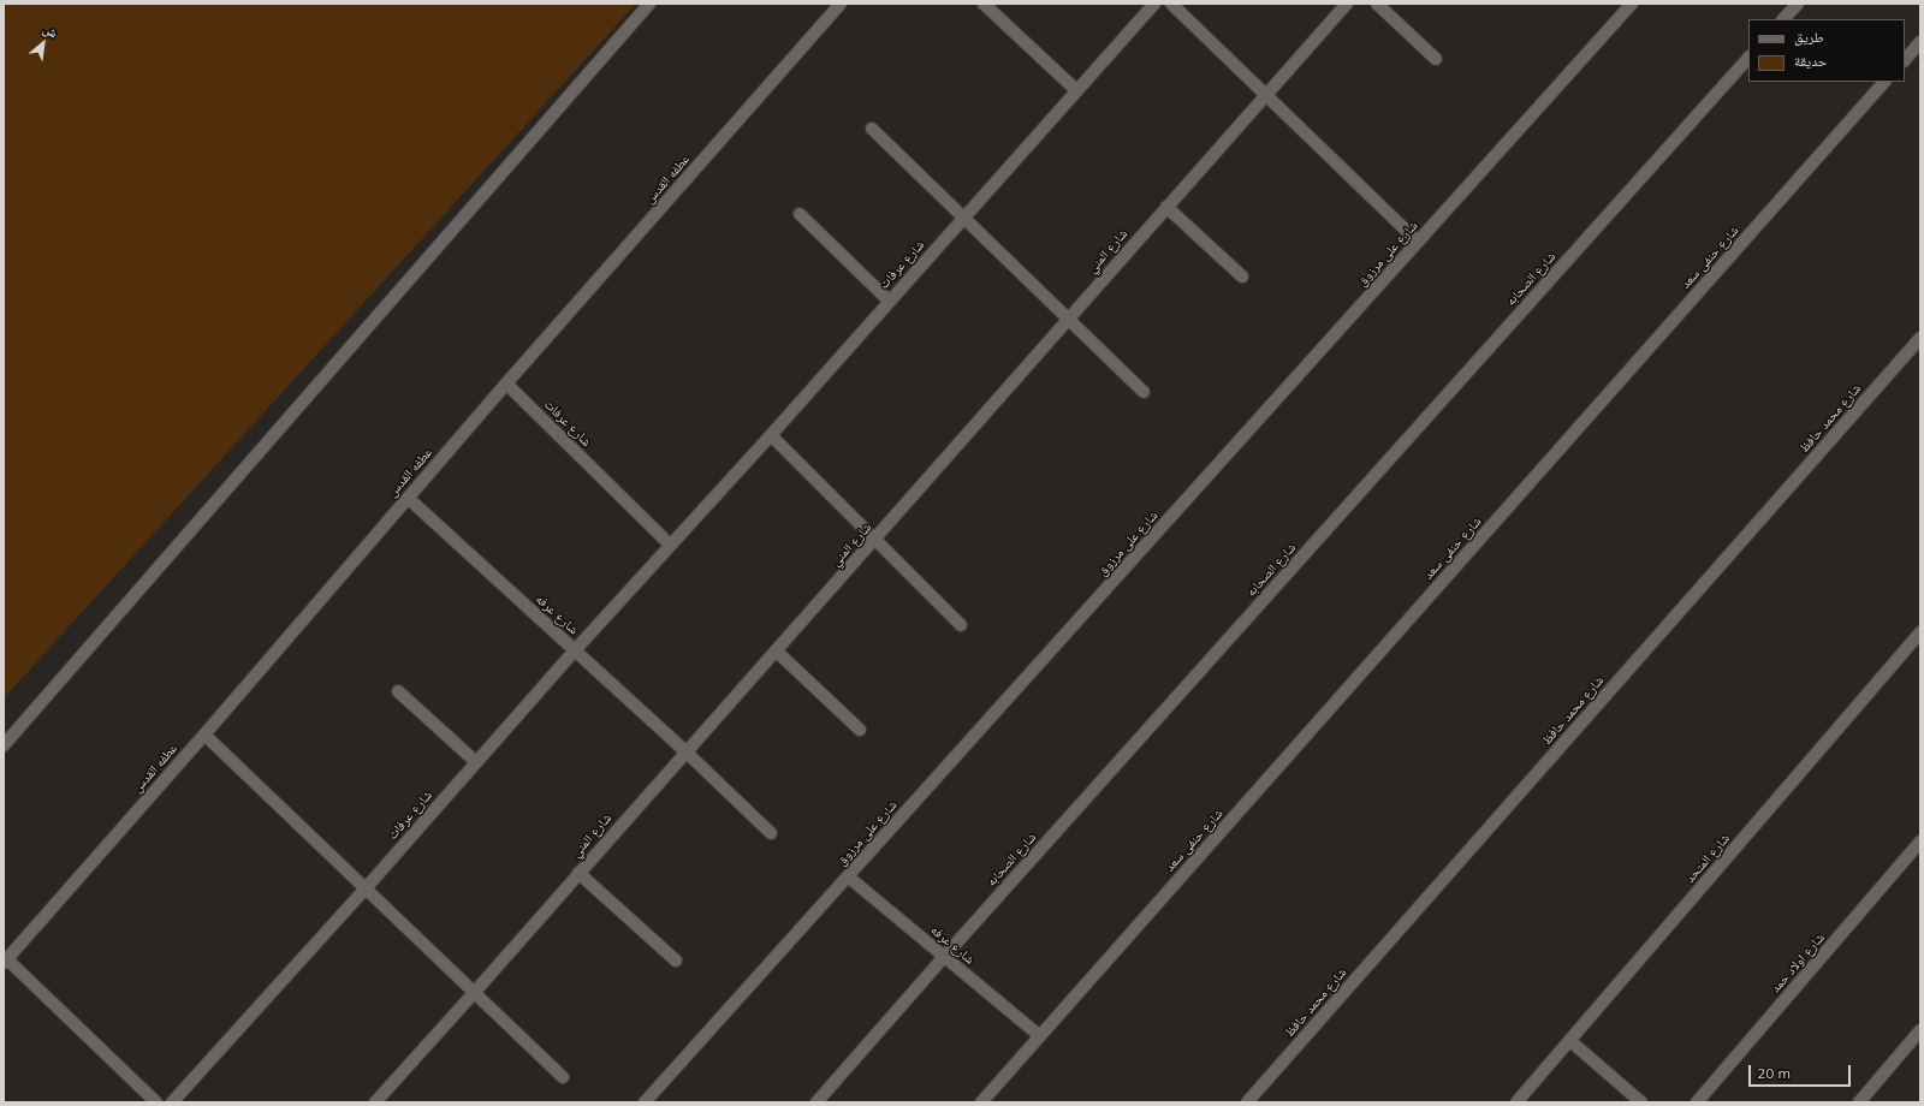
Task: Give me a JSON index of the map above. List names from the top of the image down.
{
  "streets": {
    "street": [
      "عطفه القدس",
      "شارع المني",
      "شارع على مرزوق",
      "شارع حنفى سعد",
      "شارع عرفات",
      "شارع الصحابه",
      "شارع محمد حافظ",
      "شارع عرفه",
      "شارع المتحد",
      "شارع اولاد حمد"
    ]
  },
  "crossings": [
    ["عطفه القدس", "شارع عرفات"],
    ["عطفه القدس", "شارع عرفه"],
    ["شارع المني", "شارع عرفه"],
    ["شارع على مرزوق", "شارع عرفه"],
    ["شارع حنفى سعد", "شارع عرفه"],
    ["شارع عرفات", "شارع عرفه"],
    ["شارع الصحابه", "شارع عرفه"]
  ],
  "legend": ["طريق", "حديقة"],
  "scale_bar": "20 m",
  "north": "top right"
}
